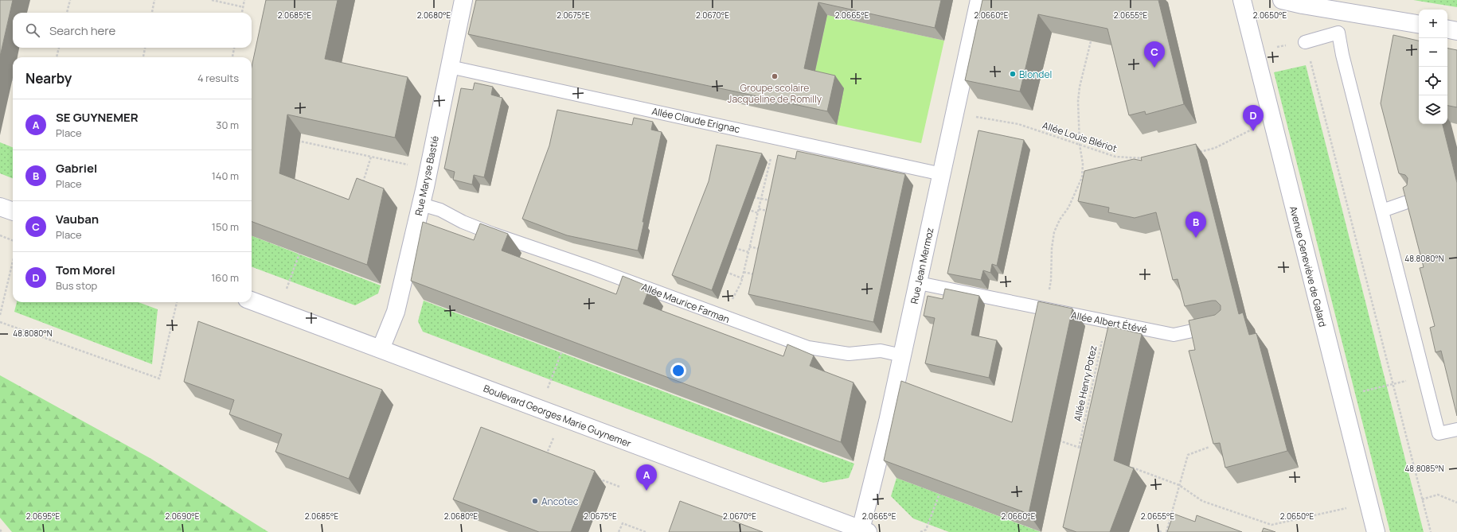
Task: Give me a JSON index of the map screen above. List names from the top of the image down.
{
  "streets": {
    "street": [
      "Rue Maryse Bastié",
      "Rue Jean Mermoz",
      "Avenue Geneviève de Galard",
      "Boulevard Georges Marie Guynemer"
    ],
    "lane": ["Allée Claude Erignac", "Allée Maurice Farman", "Allée Albert Étévé"],
    "path": ["Allée Louis Blériot", "Allée Henry Potez"]
  },
  "crossings": [
    ["Allée Claude Erignac", "Rue Maryse Bastié"],
    ["Allée Claude Erignac", "Rue Jean Mermoz"],
    ["Allée Louis Blériot", "Rue Jean Mermoz"],
    ["Rue Maryse Bastié", "Allée Maurice Farman"],
    ["Rue Maryse Bastié", "Boulevard Georges Marie Guynemer"],
    ["Rue Jean Mermoz", "Allée Maurice Farman"],
    ["Rue Jean Mermoz", "Allée Albert Étévé"],
    ["Rue Jean Mermoz", "Boulevard Georges Marie Guynemer"],
    ["Allée Albert Étévé", "Allée Henry Potez"]
  ],
  "places": ["Blondel", "Groupe scolaire Jacqueline de Romilly", "Ancotec"],
  "page": {
    "map_buttons": ["+", "−"],
    "search": "Search here",
    "pins": [
      "C",
      "D",
      "B",
      "A"
    ],
    "heading": ["Nearby", "4 results"],
    "list": [
      {
        "mark": "A",
        "name": "SE GUYNEMER",
        "note": "Place",
        "value": "30 m"
      },
      {
        "mark": "B",
        "name": "Gabriel",
        "note": "Place",
        "value": "140 m"
      },
      {
        "mark": "C",
        "name": "Vauban",
        "note": "Place",
        "value": "150 m"
      },
      {
        "mark": "D",
        "name": "Tom Morel",
        "note": "Bus stop",
        "value": "160 m"
      }
    ]
  },
  "coordinates": [
    "2.0685°E",
    "2.0680°E",
    "2.0675°E",
    "2.0670°E",
    "2.0665°E",
    "2.0660°E",
    "2.0655°E",
    "2.0650°E",
    "48.8080°N",
    "48.8085°N",
    "2.0695°E",
    "2.0690°E"
  ]
}
